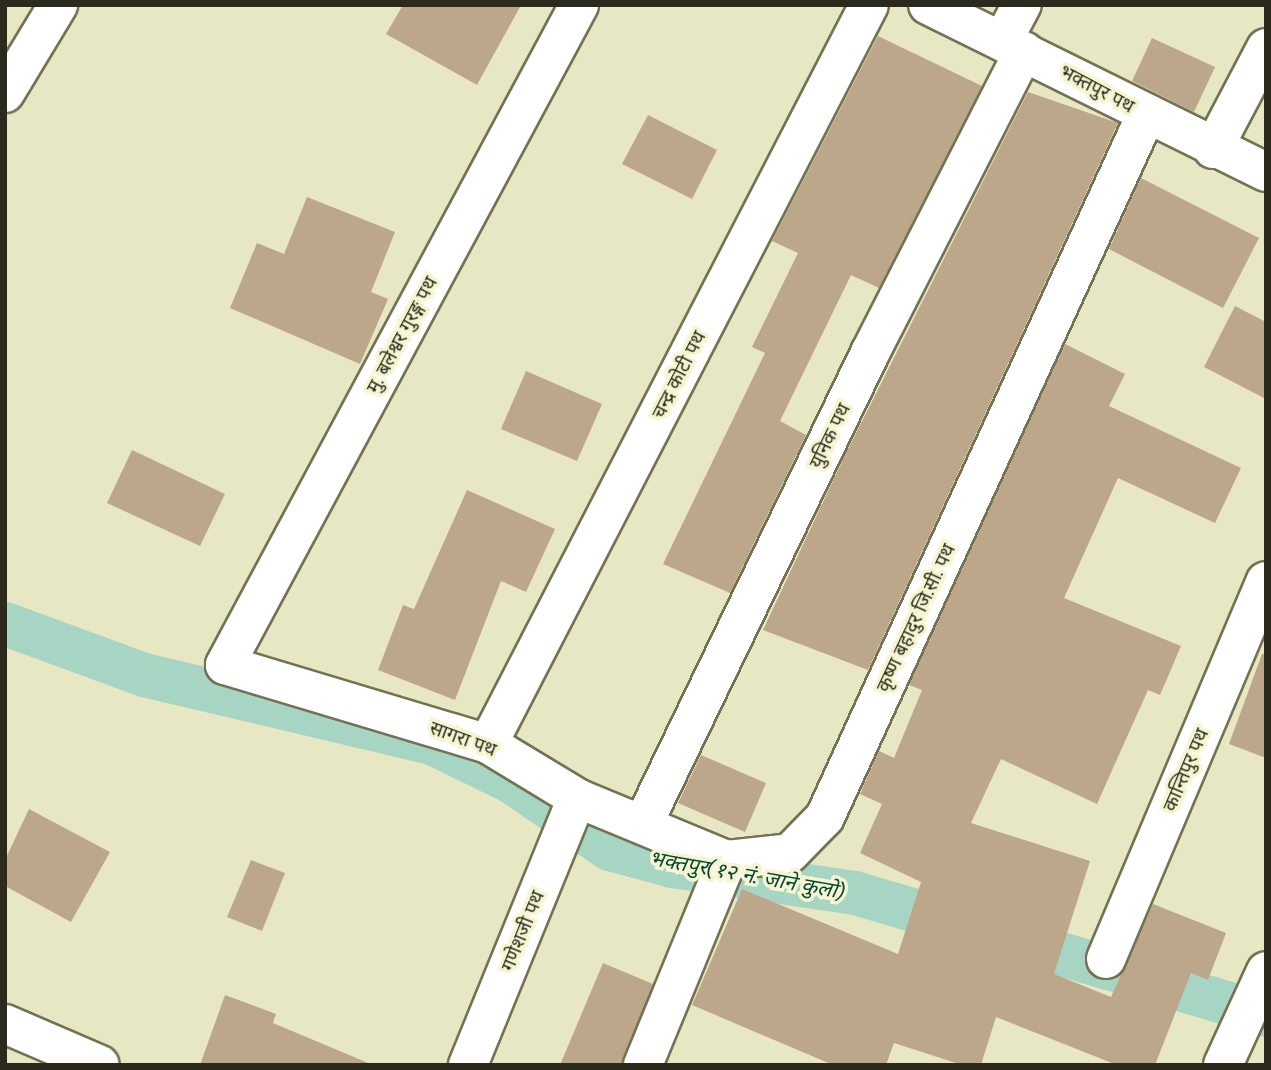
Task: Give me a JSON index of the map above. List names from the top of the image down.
{
  "streets": {
    "street": [
      "भक्तपुर पथ",
      "मु. बलेश्वर गुरङ्ग पथ",
      "चन्द्र कोटी पथ",
      "युनिक पथ",
      "कृष्ण बहादुर जि.सी. पथ",
      "सागरा पथ",
      "कान्तिपुर पथ",
      "गणेशजी पथ"
    ]
  },
  "crossings": [
    ["भक्तपुर पथ", "युनिक पथ"],
    ["भक्तपुर पथ", "कृष्ण बहादुर जि.सी. पथ"],
    ["मु. बलेश्वर गुरङ्ग पथ", "सागरा पथ"],
    ["चन्द्र कोटी पथ", "सागरा पथ"],
    ["युनिक पथ", "सागरा पथ"],
    ["कृष्ण बहादुर जि.सी. पथ", "सागरा पथ"],
    ["सागरा पथ", "गणेशजी पथ"]
  ],
  "water": ["भक्तपुर(१२ नं. जाने कुलो)"]
}
